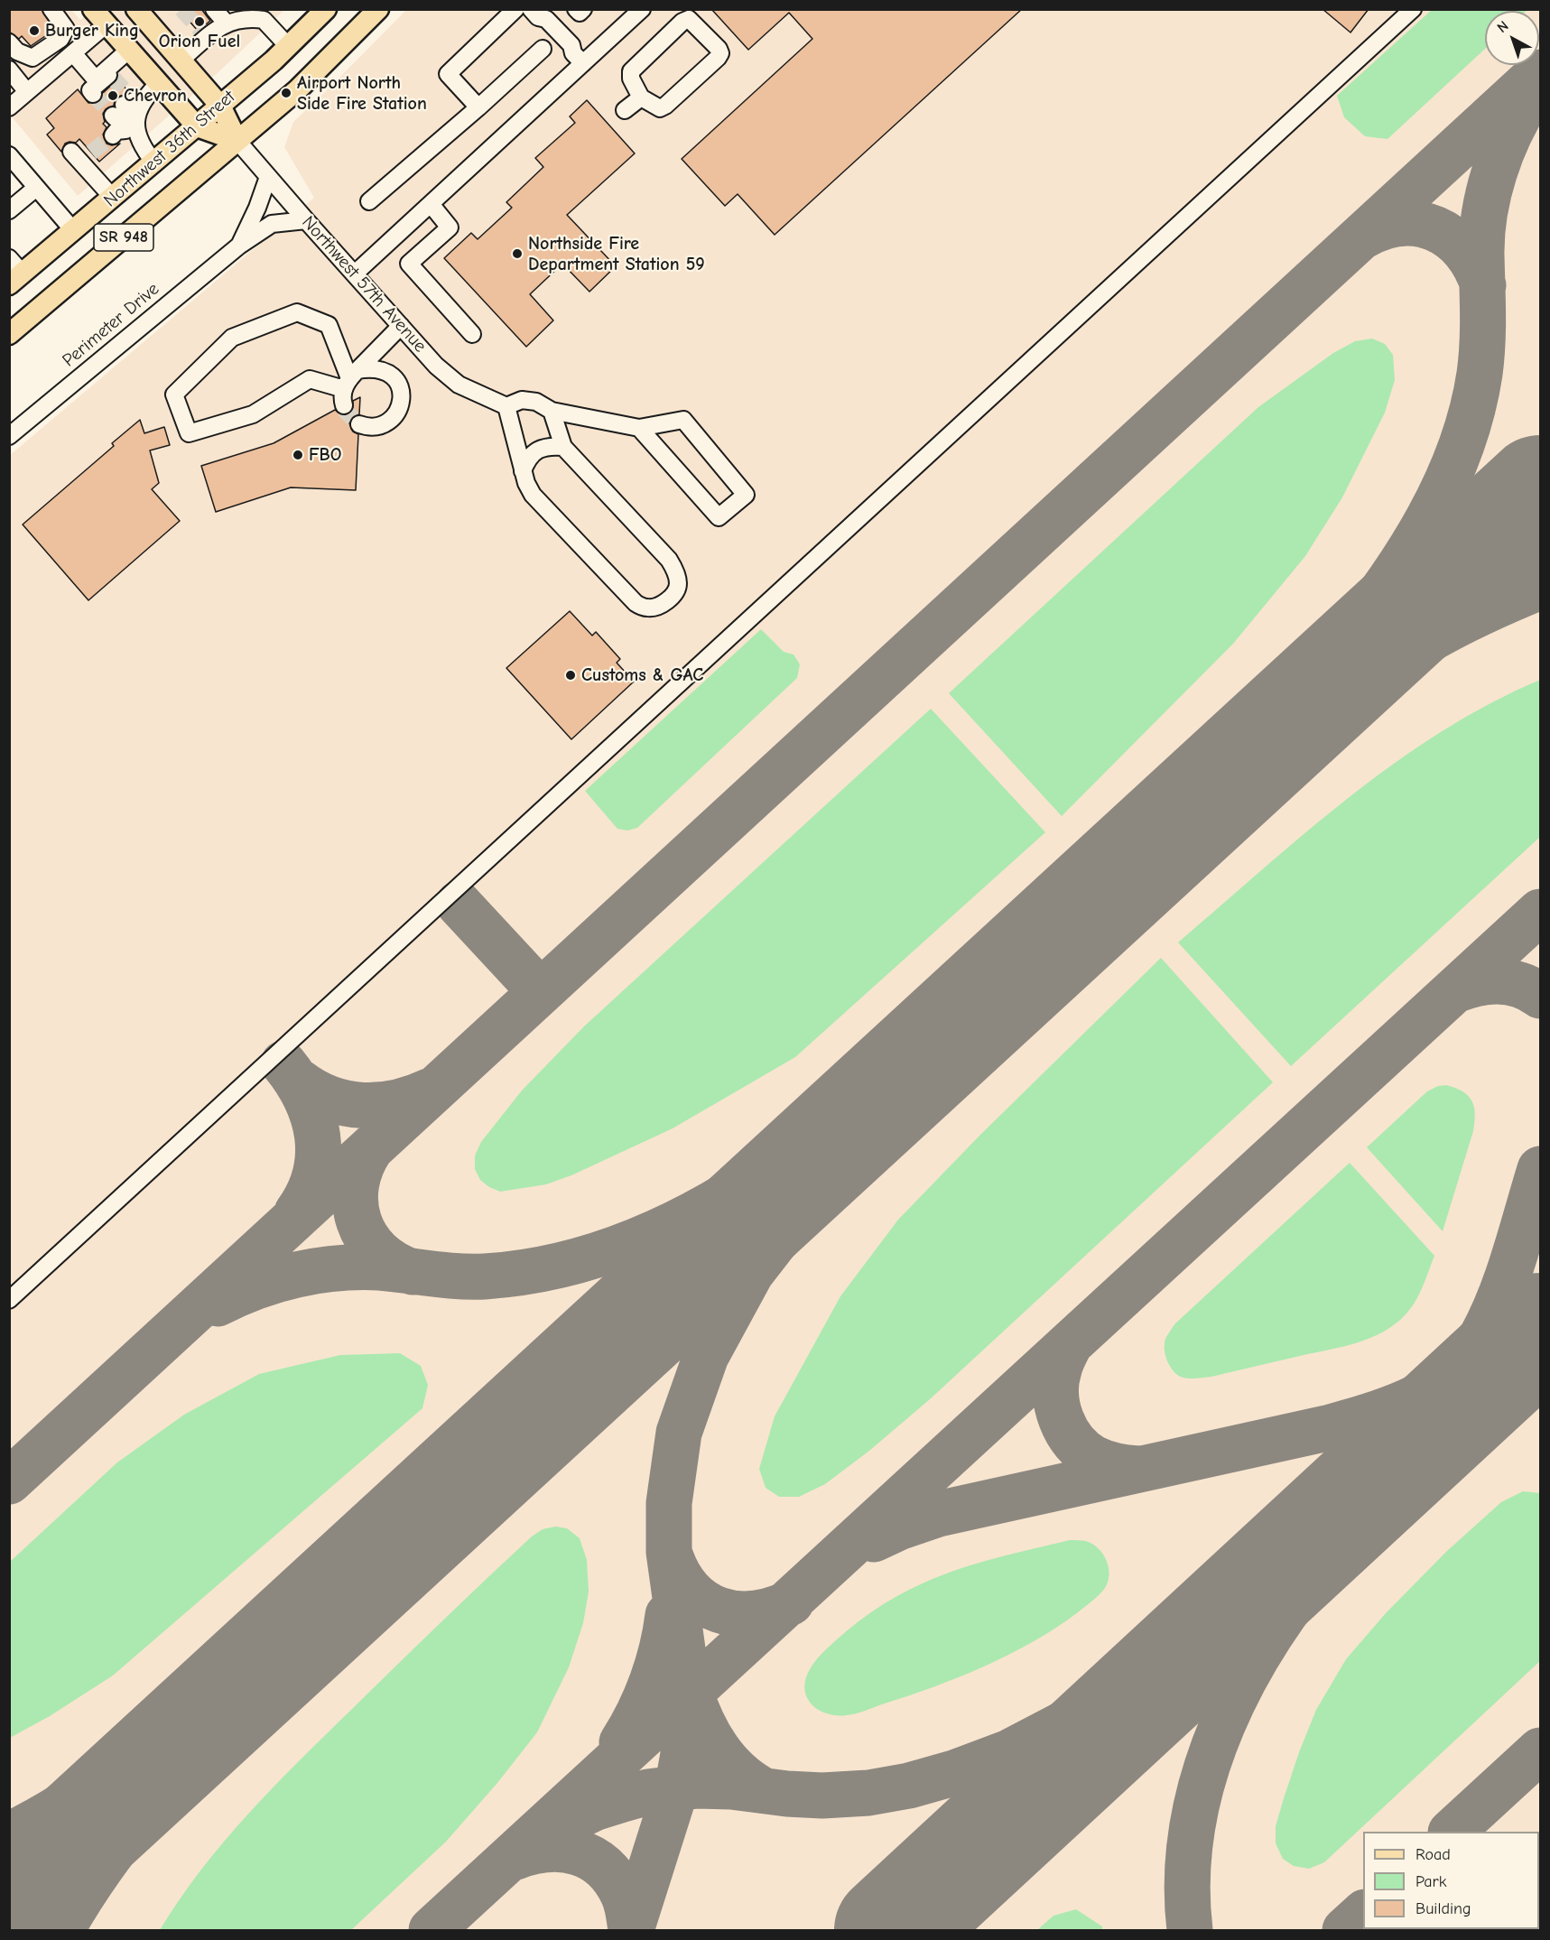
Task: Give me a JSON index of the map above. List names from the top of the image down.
{
  "streets": {
    "main road": ["Northwest 36th Street", "SR 948", "Northwest 57th Avenue"],
    "street": ["Perimeter Drive"]
  },
  "crossings": [
    ["Northwest 36th Street", "Northwest 57th Avenue"],
    ["Northwest 57th Avenue", "Perimeter Drive"]
  ],
  "places": [
    "Orion Fuel",
    "Burger King",
    "Airport North Side Fire Station",
    "Chevron",
    "Northside Fire Department Station 59",
    "FBO",
    "Customs & GAC"
  ],
  "legend": ["Road", "Park", "Building"],
  "north": "top left"
}
